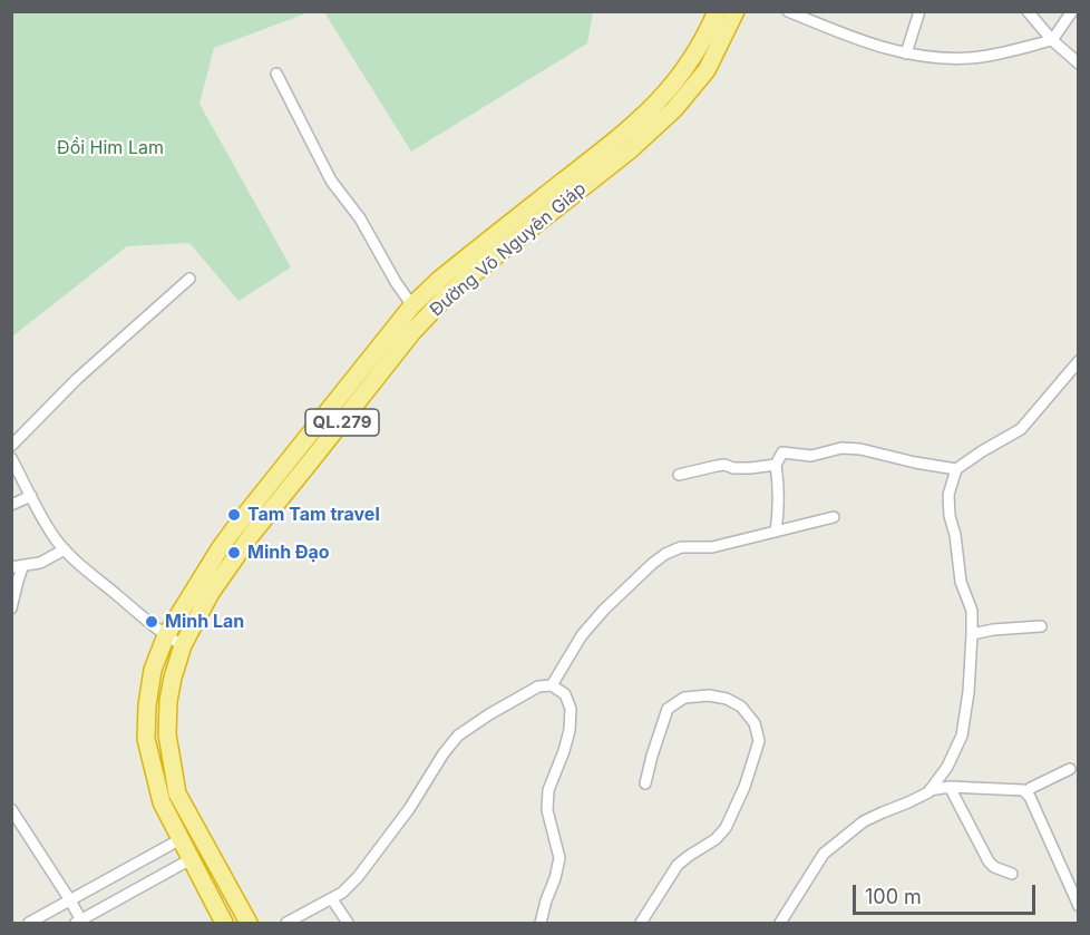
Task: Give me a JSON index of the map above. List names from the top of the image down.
{
  "streets": {
    "highway": ["Đường Võ Nguyên Giáp", "QL.279"]
  },
  "parks": ["Đồi Him Lam"],
  "places": ["Tam Tam travel", "Minh Đạo", "Minh Lan"],
  "scale_bar": "100 m"
}
